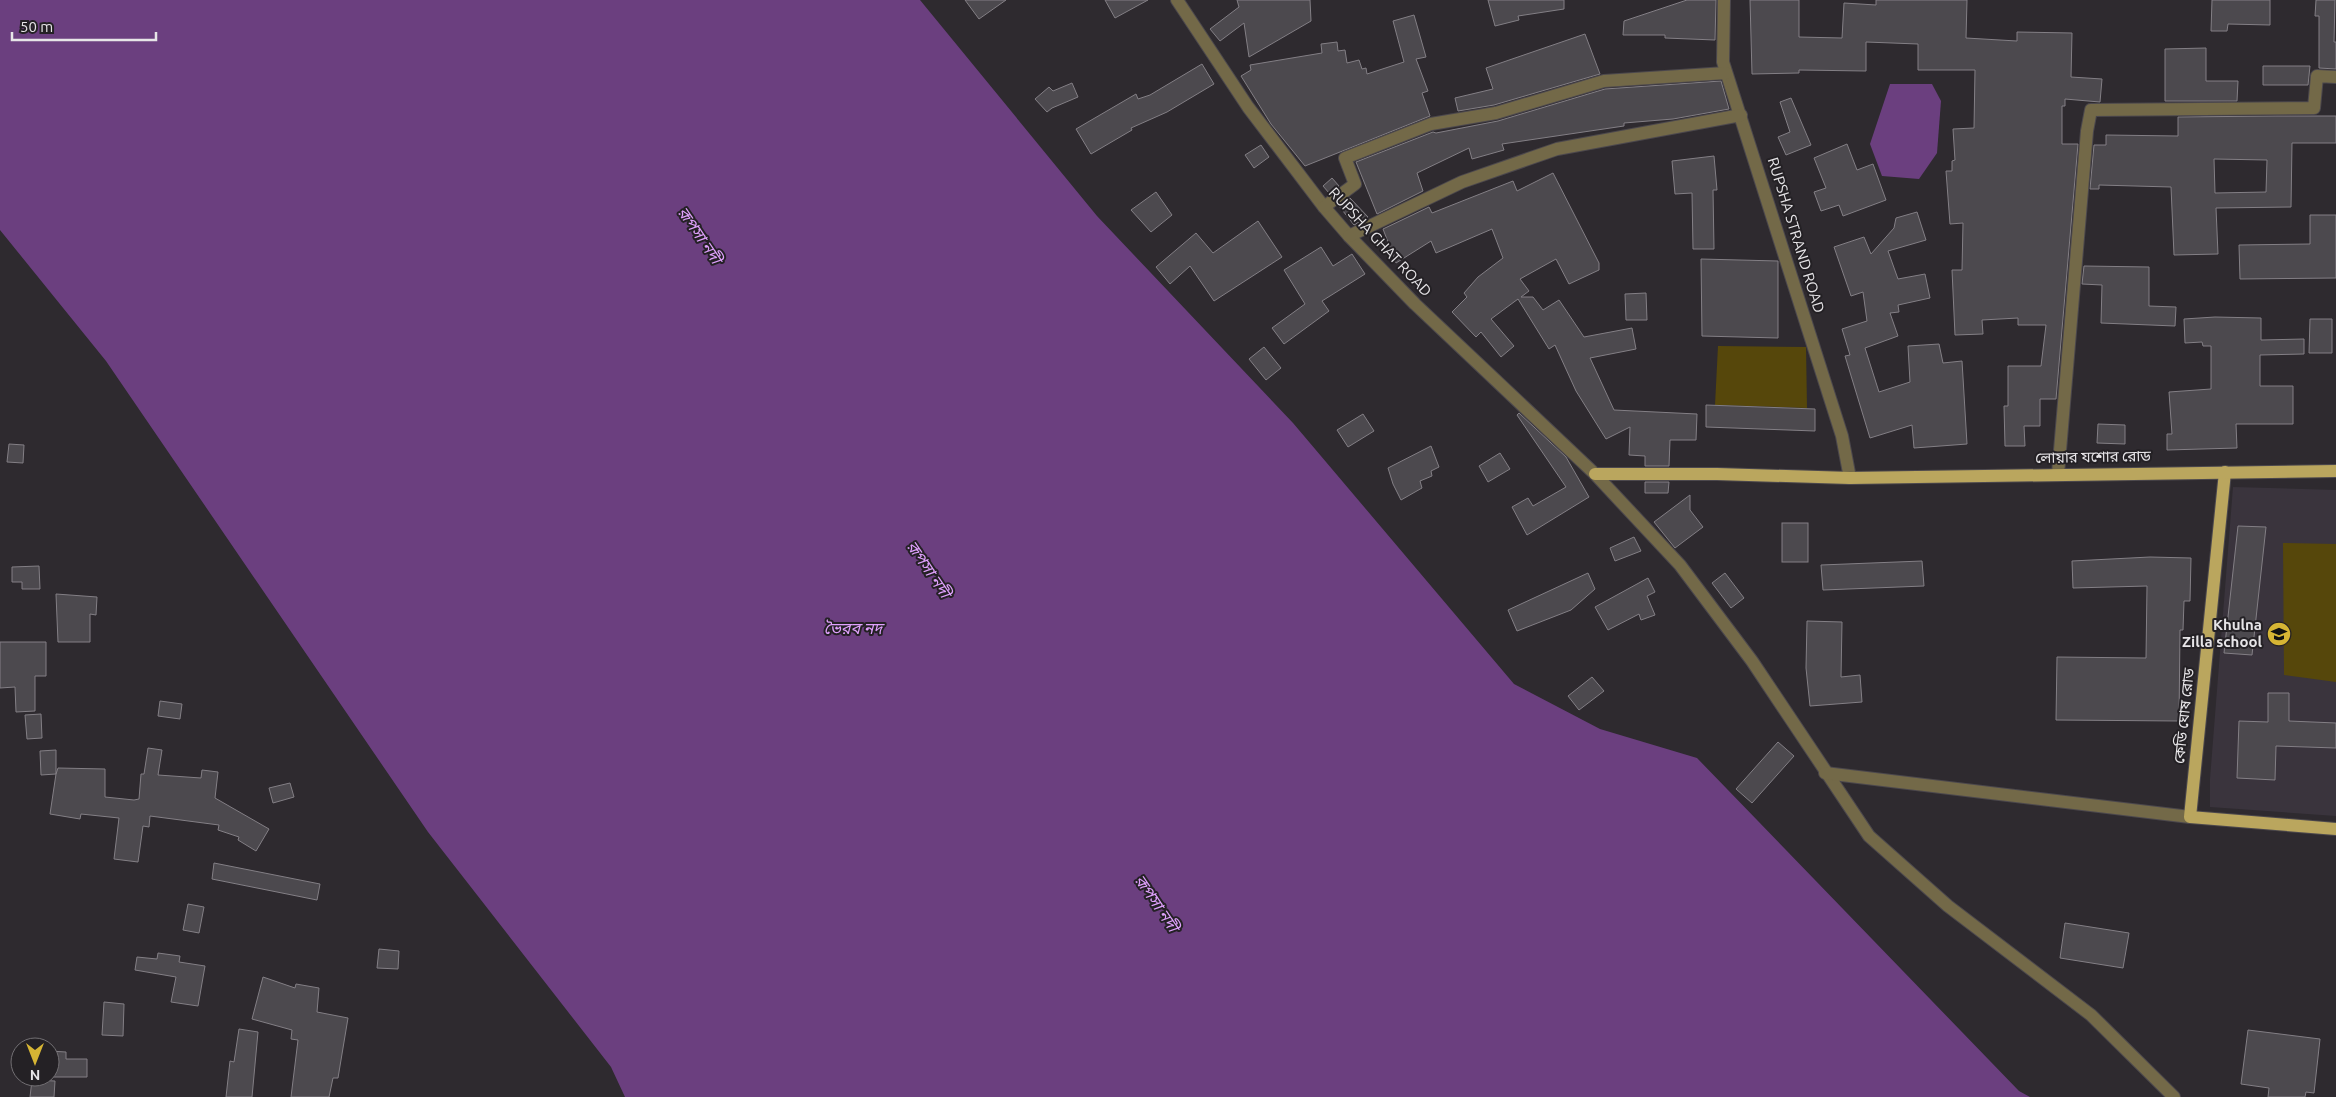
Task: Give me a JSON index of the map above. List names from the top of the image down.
{
  "streets": {
    "main road": ["লোয়ার যশোর রোড", "কেডি ঘোষ রোড"],
    "street": ["RUPSHA STRAND ROAD", "RUPSHA GHAT ROAD"]
  },
  "crossings": [
    ["RUPSHA STRAND ROAD", "লোয়ার যশোর রোড"],
    ["RUPSHA GHAT ROAD", "লোয়ার যশোর রোড"],
    ["লোয়ার যশোর রোড", "কেডি ঘোষ রোড"]
  ],
  "water": ["রূপসা নদী", "ভৈরব নদ"],
  "places": {
    "school or university": ["Khulna Zilla school"]
  },
  "scale_bar": "50 m",
  "north": "bottom"
}
